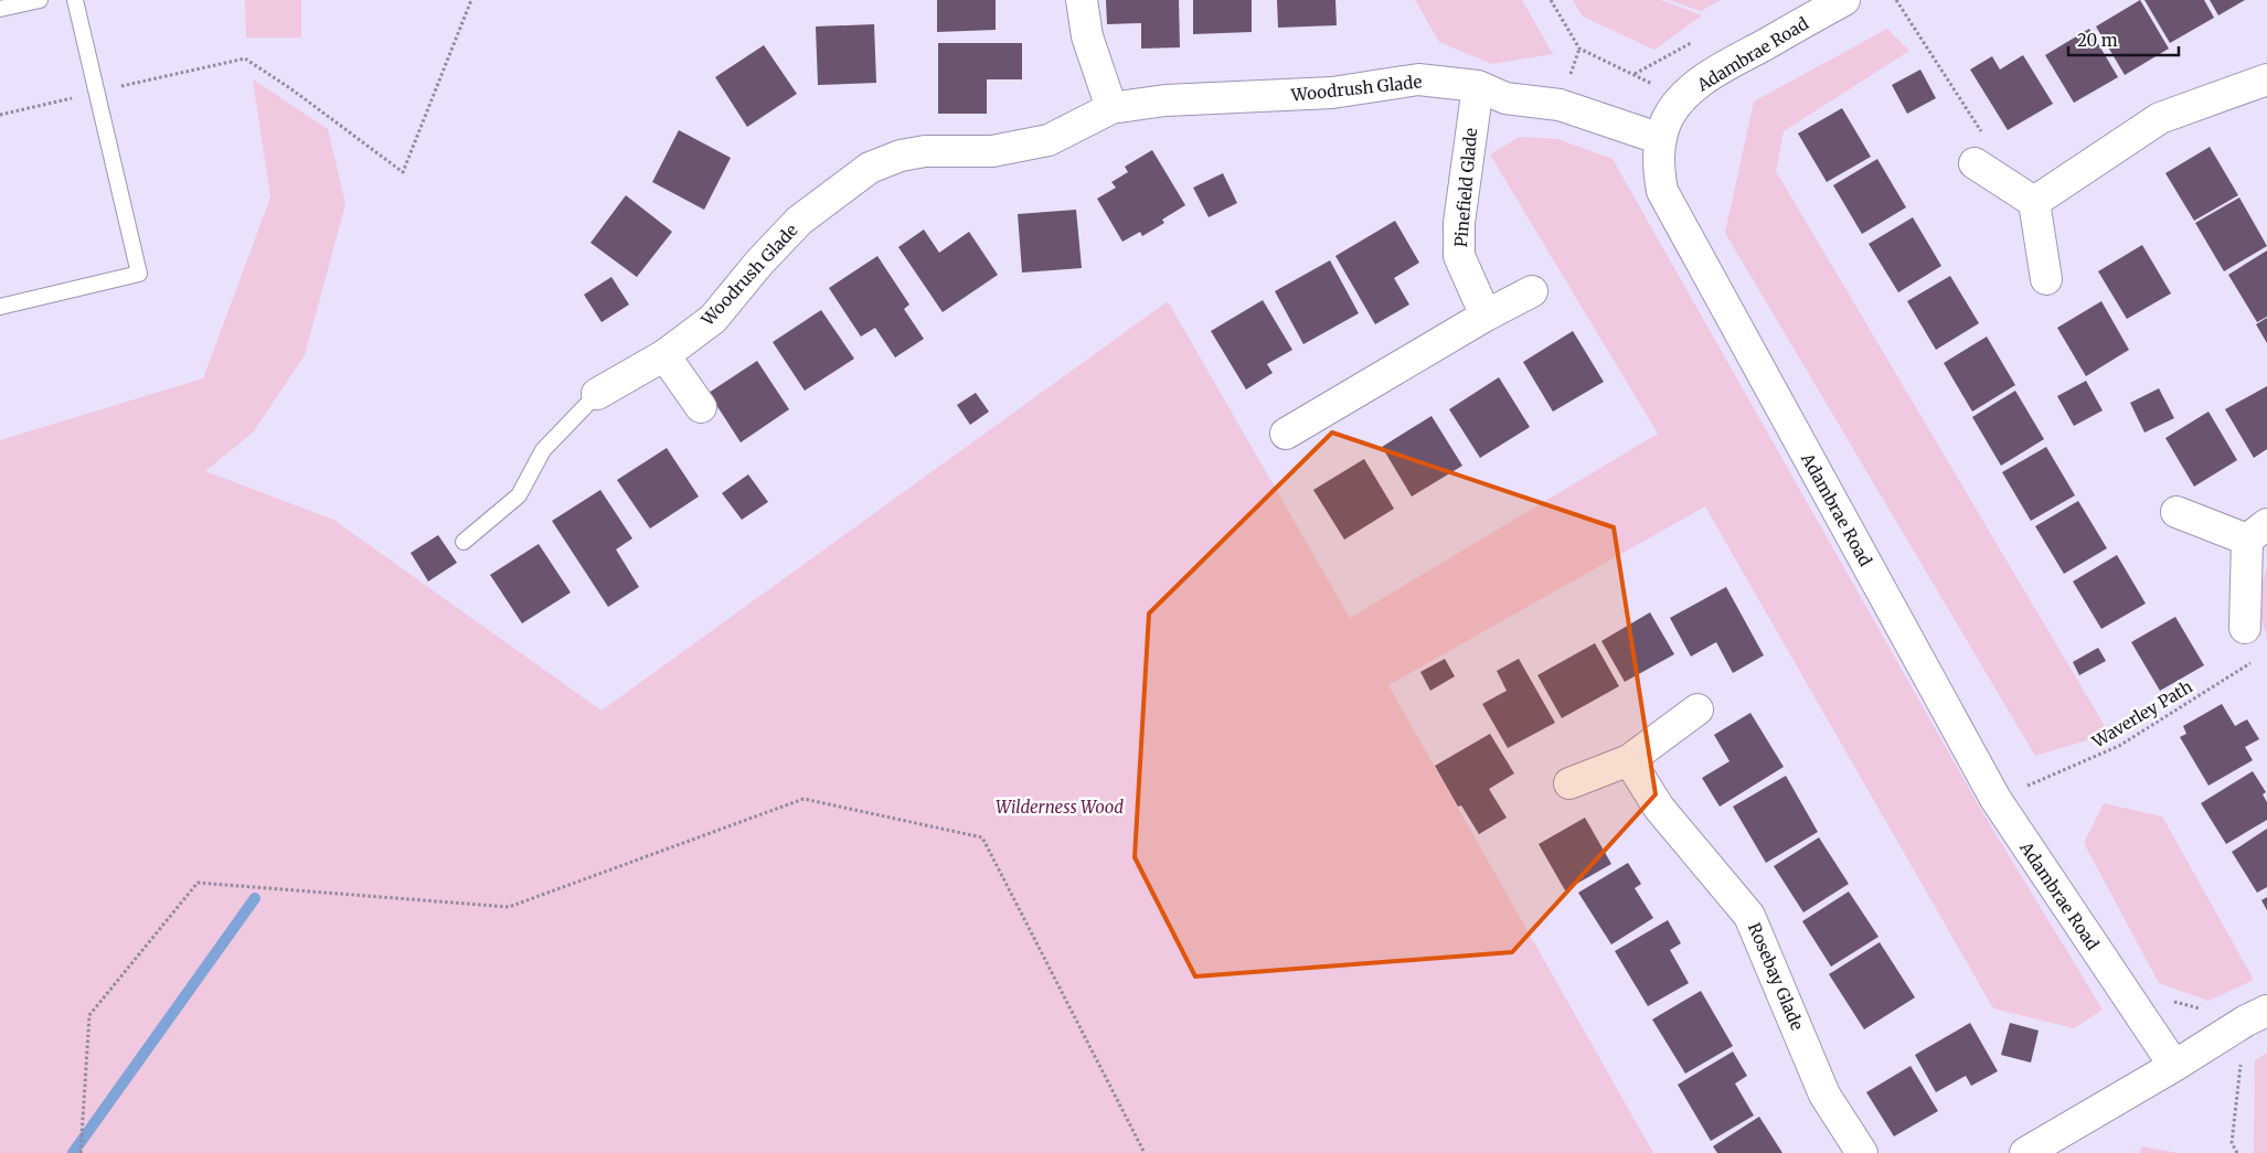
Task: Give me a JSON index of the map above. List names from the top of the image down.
{
  "streets": {
    "street": [
      "Adambrae Road",
      "Woodrush Glade",
      "Pinefield Glade",
      "Rosebay Glade"
    ],
    "path": ["Waverley Path"]
  },
  "crossings": [
    ["Adambrae Road", "Woodrush Glade"],
    ["Adambrae Road", "Waverley Path"],
    ["Woodrush Glade", "Pinefield Glade"]
  ],
  "parks": ["Wilderness Wood"],
  "scale_bar": "20 m"
}
